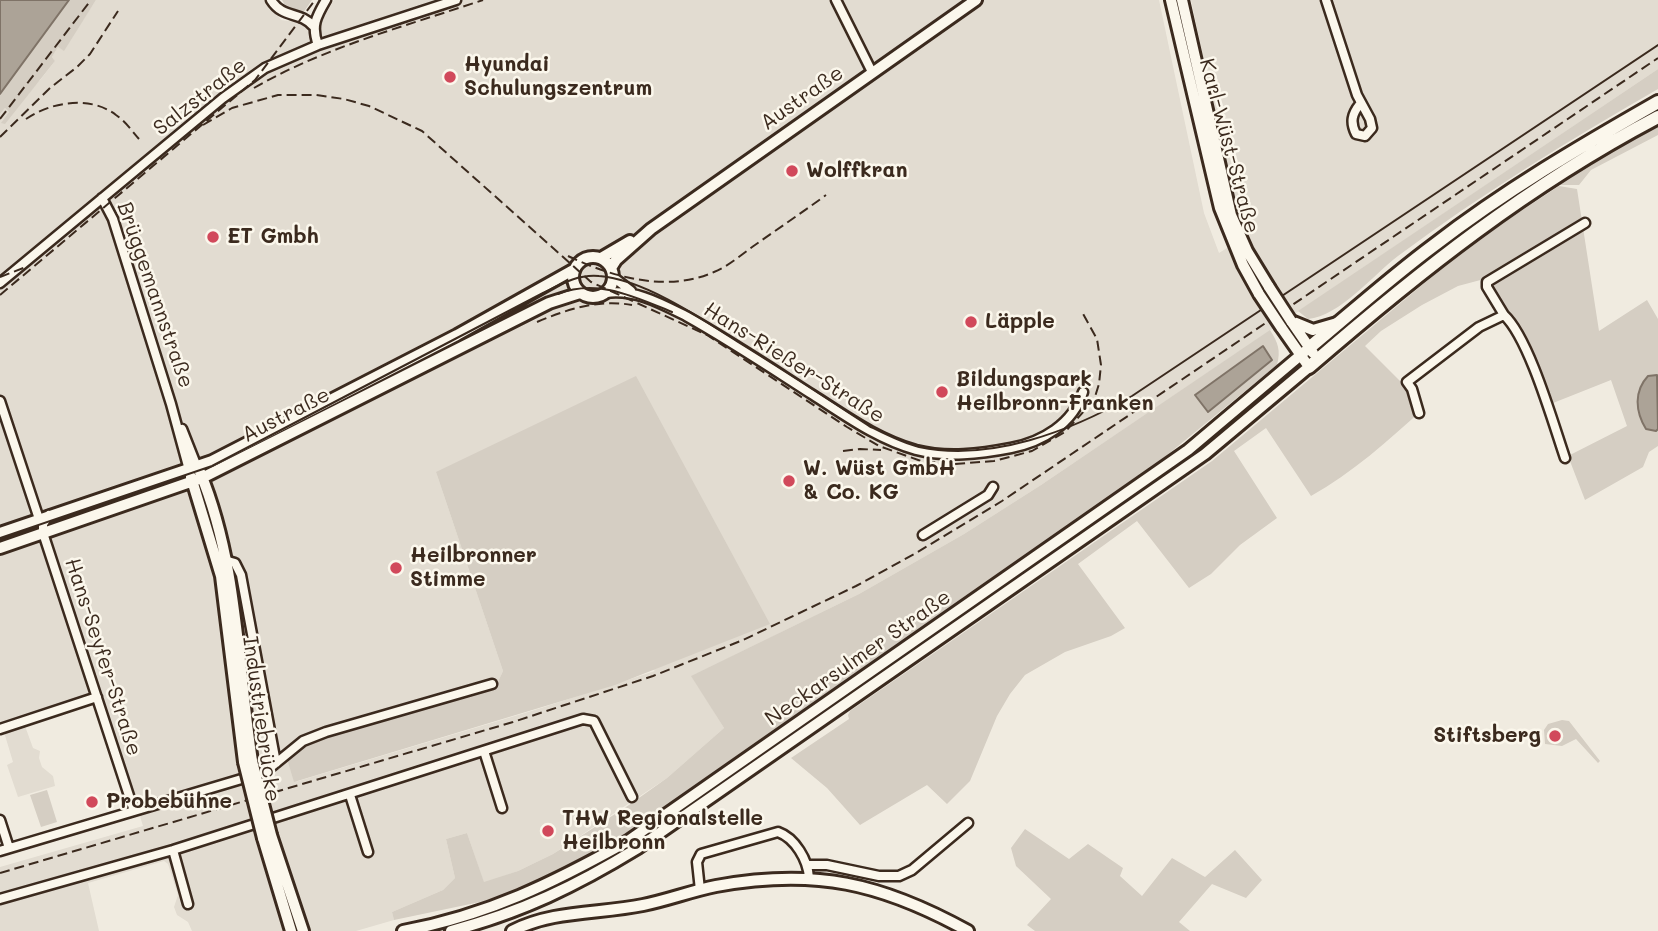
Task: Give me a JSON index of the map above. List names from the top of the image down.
{
  "streets": {
    "main road": [
      "Austraße",
      "Karl-Wüst-Straße",
      "Brüggemannstraße",
      "Neckarsulmer Straße",
      "Industriebrücke"
    ],
    "street": ["Salzstraße", "Hans-Rießer-Straße", "Hans-Seyfer-Straße"]
  },
  "crossings": [
    ["Salzstraße", "Brüggemannstraße"],
    ["Austraße", "Brüggemannstraße"],
    ["Austraße", "Hans-Rießer-Straße"],
    ["Austraße", "Hans-Seyfer-Straße"],
    ["Karl-Wüst-Straße", "Neckarsulmer Straße"],
    ["Brüggemannstraße", "Industriebrücke"]
  ],
  "places": [
    "Hyundai Schulungszentrum",
    "Wolffkran",
    "ET Gmbh",
    "Läpple",
    "Bildungspark Heilbronn-Franken",
    "W. Wüst GmbH & Co. KG",
    "Heilbronner Stimme",
    "Stiftsberg",
    "Probebühne",
    "THW Regionalstelle Heilbronn"
  ]
}
